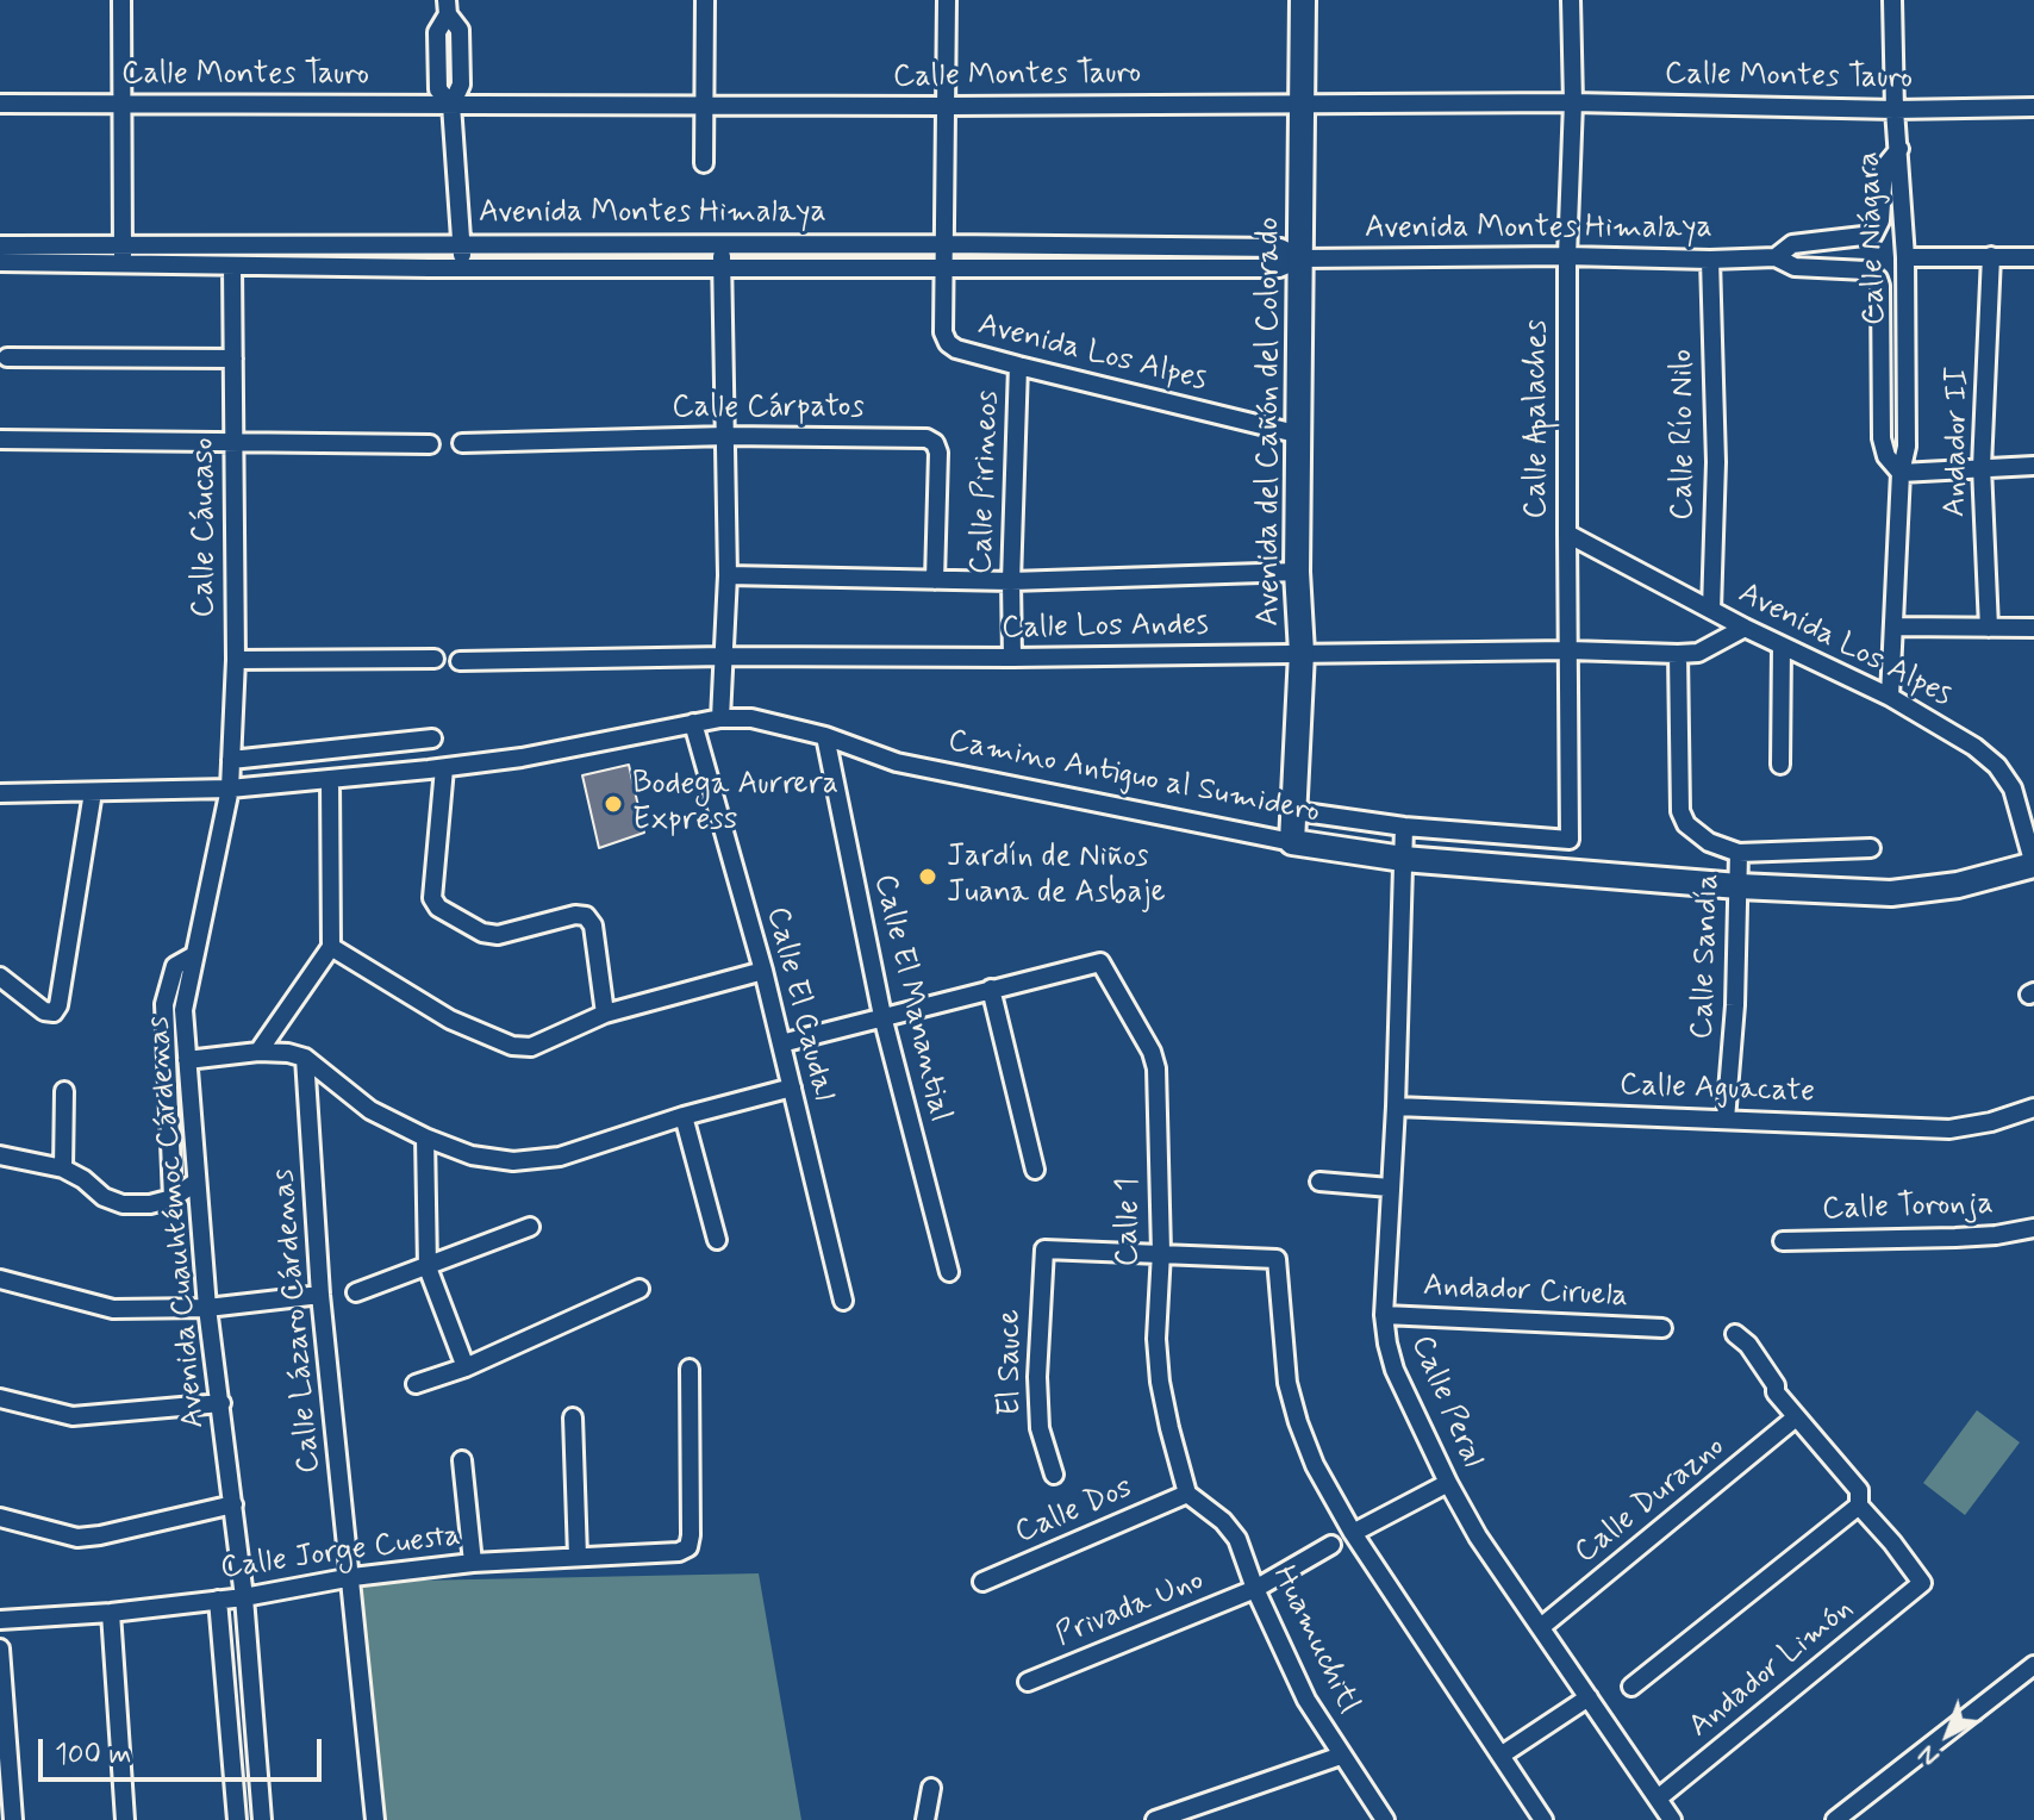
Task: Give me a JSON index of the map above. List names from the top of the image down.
{
  "streets": {
    "main road": ["Avenida del Cañón del Colorado", "Camino Antiguo al Sumidero"],
    "street": [
      "Calle Montes Tauro",
      "Avenida Montes Himalaya",
      "Calle Niágara",
      "Avenida Los Alpes",
      "Calle Cárpatos",
      "Calle Apalaches",
      "Calle Río Nilo",
      "Andador II",
      "Calle Pirineos",
      "Calle Cáucaso",
      "Calle Los Andes",
      "Calle Sandía",
      "Calle El Manantial",
      "Calle El Caudal",
      "Calle Aguacate",
      "Calle Toronja",
      "Avenida Cuauhtémoc Cárdenas",
      "Calle 1",
      "Andador Ciruela",
      "Calle Lázaro Cárdenas",
      "El Sauce",
      "Calle Peral",
      "Calle Durazno",
      "Calle Dos",
      "Calle Jorge Cuesta",
      "Privada Uno",
      "Huamuchitl",
      "Andador Limón"
    ]
  },
  "crossings": [
    ["Calle Montes Tauro", "Calle Niágara"],
    ["Calle Montes Tauro", "Calle Apalaches"],
    ["Calle Montes Tauro", "Avenida del Cañón del Colorado"],
    ["Avenida Montes Himalaya", "Calle Niágara"],
    ["Avenida Montes Himalaya", "Avenida Los Alpes"],
    ["Avenida Montes Himalaya", "Calle Apalaches"],
    ["Avenida Montes Himalaya", "Avenida del Cañón del Colorado"],
    ["Avenida Montes Himalaya", "Calle Río Nilo"],
    ["Avenida Montes Himalaya", "Calle Cáucaso"],
    ["Calle Niágara", "Avenida Los Alpes"],
    ["Avenida Los Alpes", "Calle Apalaches"],
    ["Avenida Los Alpes", "Avenida del Cañón del Colorado"],
    ["Avenida Los Alpes", "Calle Río Nilo"],
    ["Avenida Los Alpes", "Calle Pirineos"],
    ["Avenida Los Alpes", "Calle Los Andes"],
    ["Avenida Los Alpes", "Camino Antiguo al Sumidero"],
    ["Calle Cárpatos", "Calle Los Andes"],
    ["Calle Apalaches", "Calle Los Andes"],
    ["Calle Apalaches", "Calle Peral"],
    ["Avenida del Cañón del Colorado", "Calle Los Andes"],
    ["Avenida del Cañón del Colorado", "Camino Antiguo al Sumidero"],
    ["Calle Pirineos", "Calle Los Andes"],
    ["Calle Cáucaso", "Camino Antiguo al Sumidero"],
    ["Calle Cáucaso", "Avenida Cuauhtémoc Cárdenas"],
    ["Camino Antiguo al Sumidero", "Calle Sandía"],
    ["Camino Antiguo al Sumidero", "Calle El Manantial"],
    ["Camino Antiguo al Sumidero", "Calle El Caudal"],
    ["Camino Antiguo al Sumidero", "Avenida Cuauhtémoc Cárdenas"],
    ["Camino Antiguo al Sumidero", "Calle Peral"],
    ["Calle Sandía", "Calle Aguacate"],
    ["Calle Aguacate", "Calle Peral"],
    ["Avenida Cuauhtémoc Cárdenas", "Calle Jorge Cuesta"],
    ["Calle 1", "El Sauce"],
    ["Calle 1", "Calle Dos"],
    ["Calle 1", "Huamuchitl"],
    ["Andador Ciruela", "Calle Peral"],
    ["Calle Lázaro Cárdenas", "Calle Jorge Cuesta"],
    ["Calle Peral", "Calle Durazno"],
    ["Calle Peral", "Andador Limón"],
    ["Calle Dos", "Huamuchitl"],
    ["Privada Uno", "Huamuchitl"]
  ],
  "places": ["Bodega Aurrera Express", "Jardín de Niños Juana de Asbaje"],
  "scale_bar": "100 m",
  "north": "bottom left"
}
